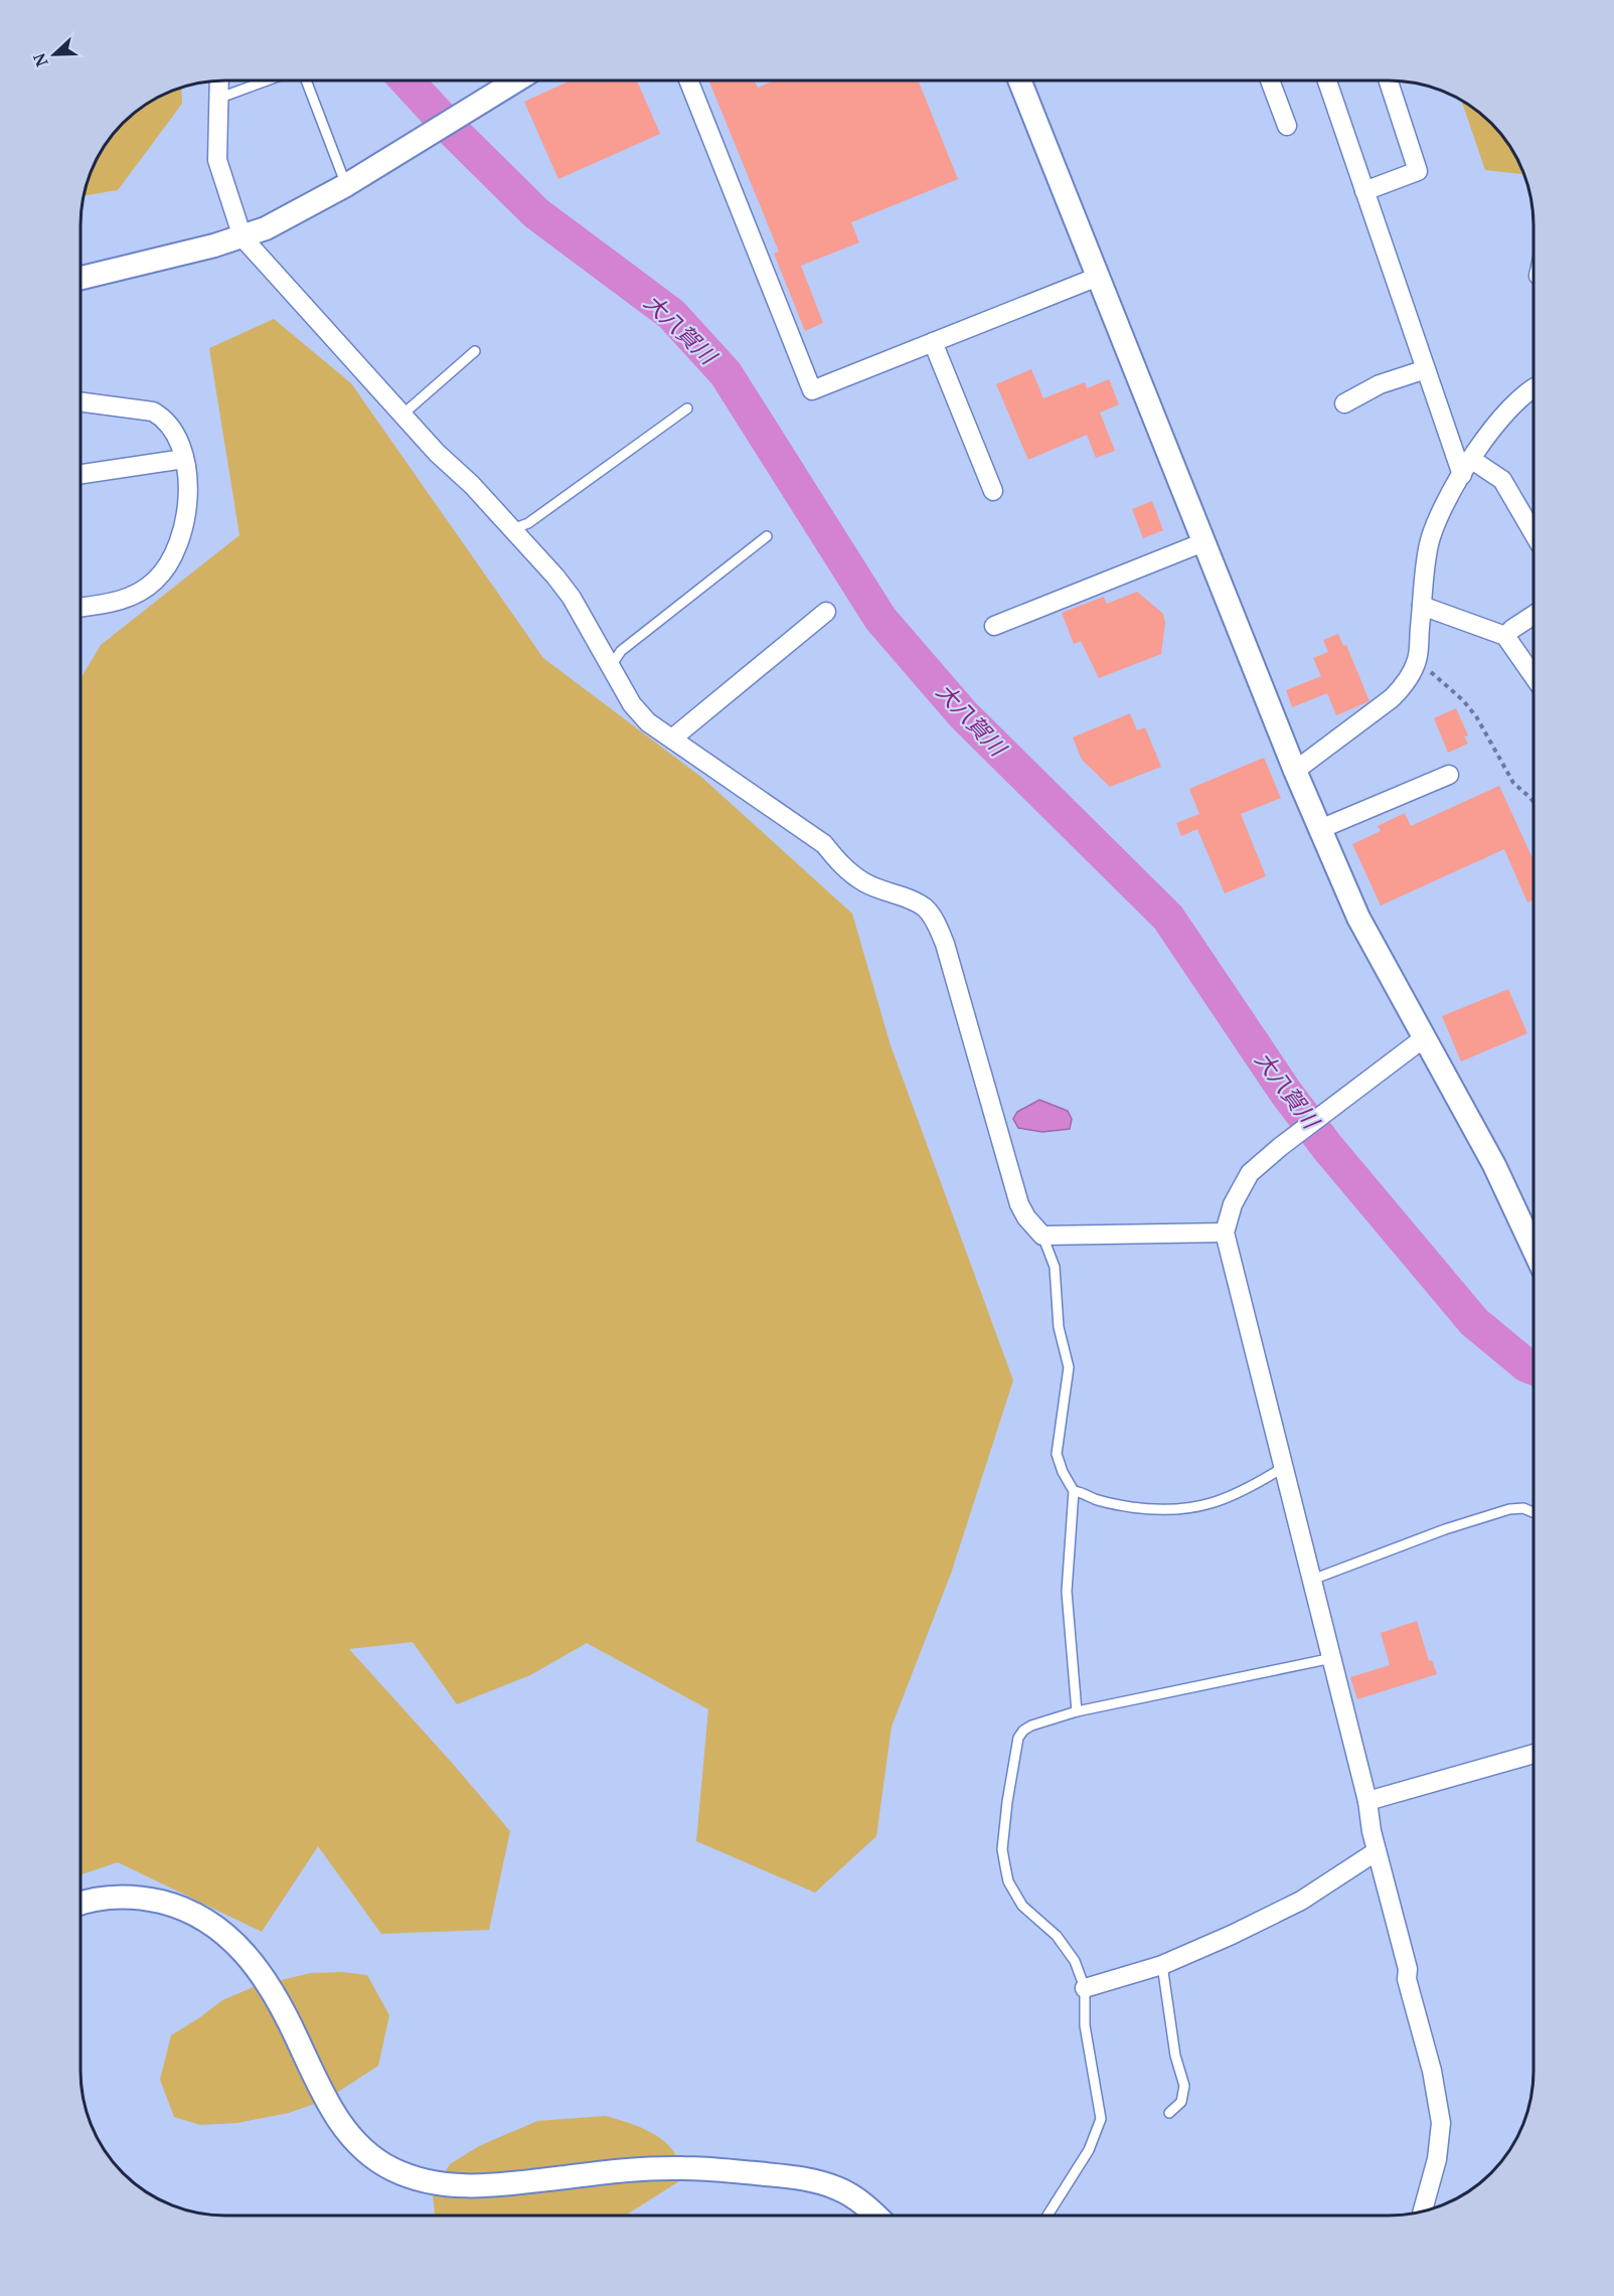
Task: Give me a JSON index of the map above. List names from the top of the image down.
{
  "water": ["大八賀川"],
  "north": "left"
}
